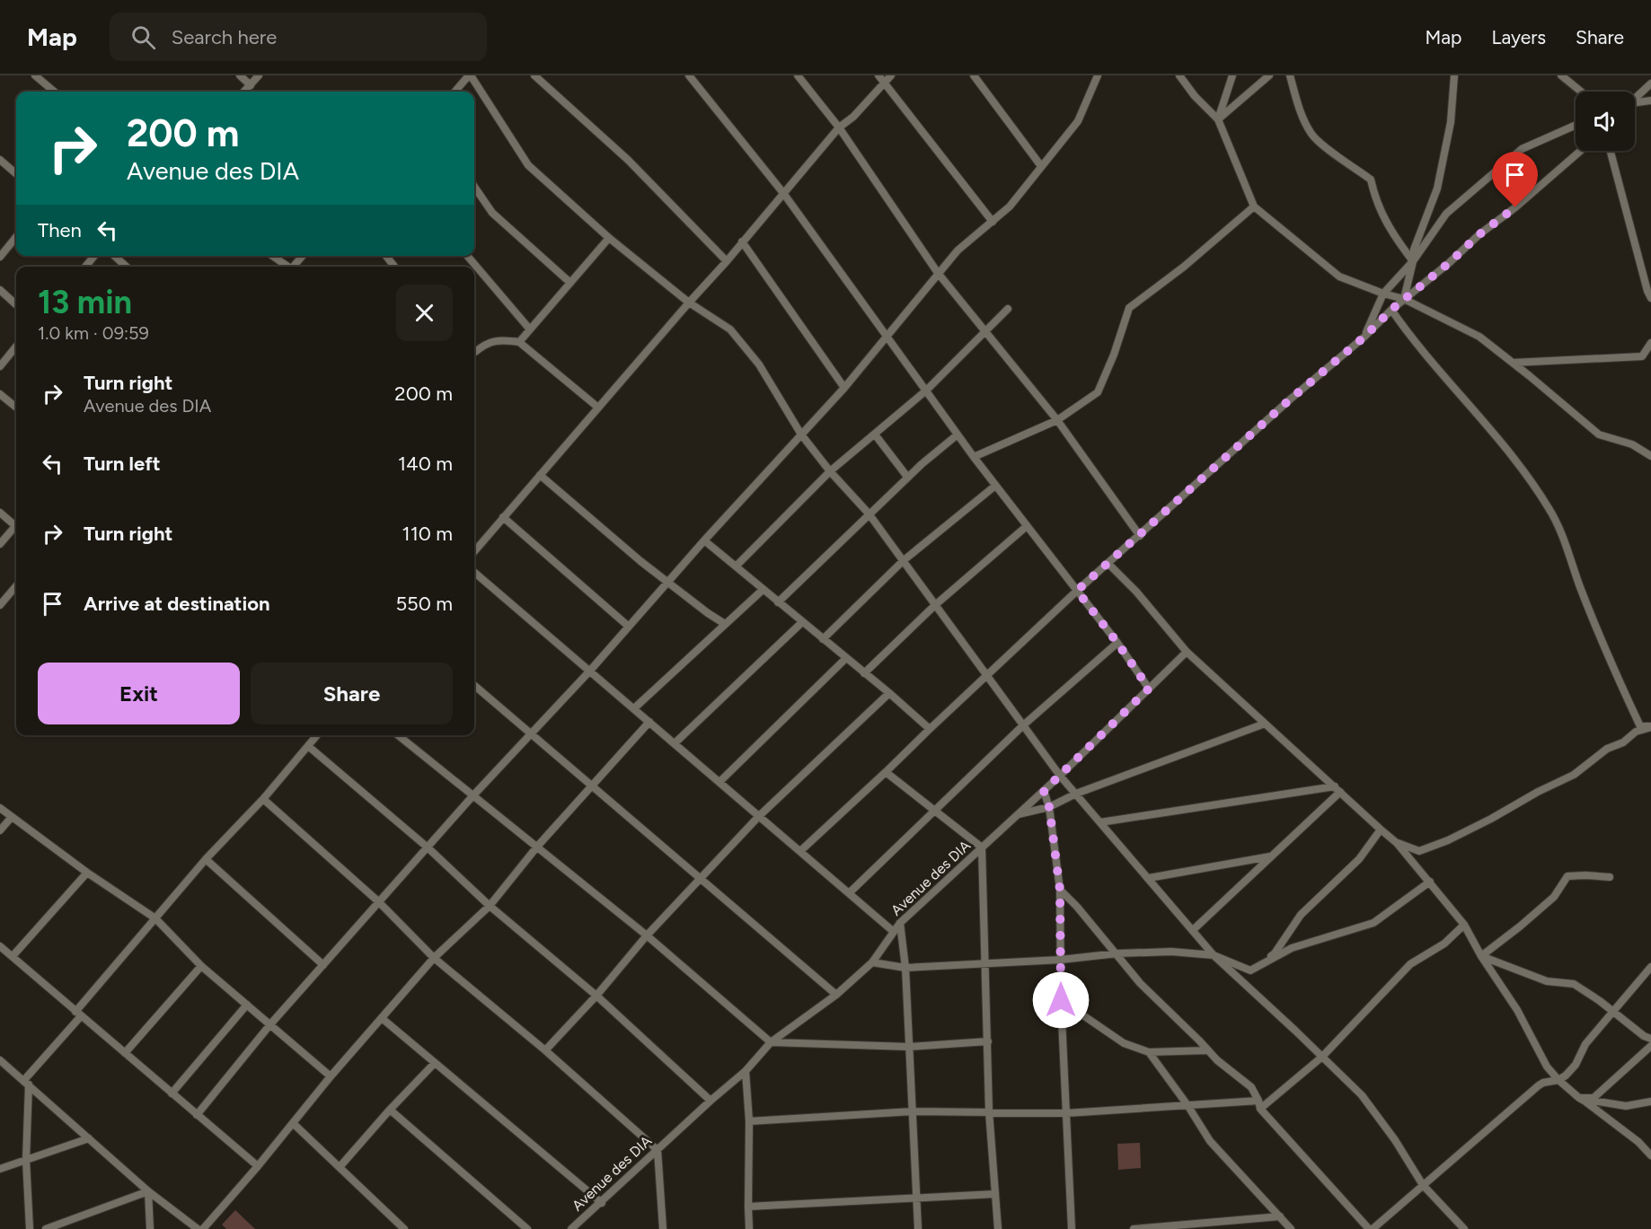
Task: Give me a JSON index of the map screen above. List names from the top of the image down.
{
  "streets": {
    "street": ["Avenue des DIA"]
  },
  "page": {
    "header": "Map",
    "search": "Search here",
    "nav": ["Map", "Layers", "Share"],
    "turn": ["200 m", "Avenue des DIA"],
    "then": "Then",
    "heading": ["13 min", "1.0 km · 09:59"],
    "list": [
      {
        "name": "Turn right",
        "note": "Avenue des DIA",
        "value": "200 m"
      },
      {
        "name": "Turn left",
        "value": "140 m"
      },
      {
        "name": "Turn right",
        "value": "110 m"
      },
      {
        "name": "Arrive at destination",
        "value": "550 m"
      }
    ],
    "buttons": ["Exit", "Share"]
  }
}
